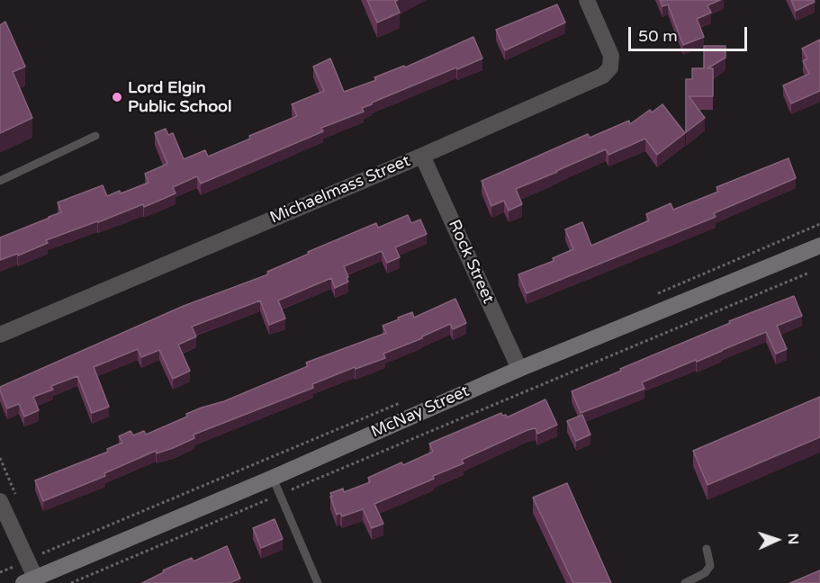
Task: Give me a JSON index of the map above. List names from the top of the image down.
{
  "streets": {
    "street": ["Michaelmass Street", "Rock Street", "McNay Street"]
  },
  "crossings": [
    ["Michaelmass Street", "Rock Street"],
    ["Rock Street", "McNay Street"]
  ],
  "places": ["Lord Elgin Public School"],
  "scale_bar": "50 m",
  "north": "right"
}
